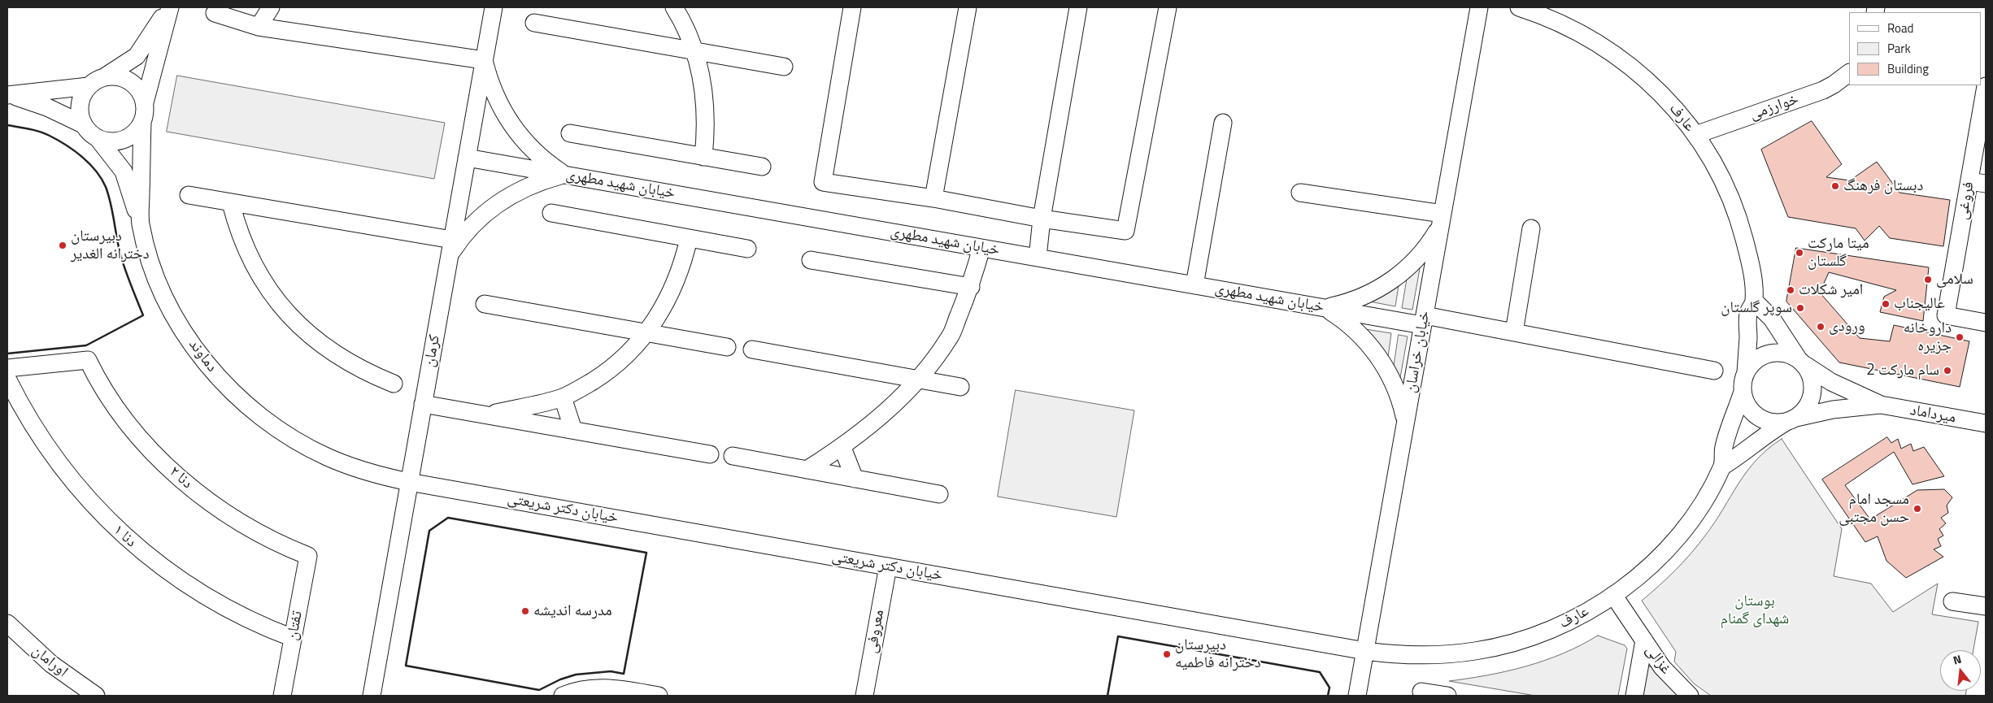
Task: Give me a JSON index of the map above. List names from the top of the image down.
{
  "streets": {
    "street": [
      "خوارزمی",
      "عارف",
      "خیابان شهید مطهری",
      "فروغی",
      "کرمان",
      "خیابان خراسان",
      "دماوند",
      "میرداماد",
      "دنا ۲",
      "خیابان دکتر شریعتی",
      "دنا ۱",
      "تفتان",
      "معروفی",
      "غزالی",
      "اورامان"
    ]
  },
  "crossings": [
    ["خوارزمی", "عارف"],
    ["عارف", "خیابان خراسان"],
    ["عارف", "میرداماد"],
    ["عارف", "خیابان دکتر شریعتی"],
    ["عارف", "غزالی"],
    ["خیابان شهید مطهری", "کرمان"],
    ["خیابان شهید مطهری", "خیابان خراسان"],
    ["کرمان", "دماوند"],
    ["کرمان", "خیابان دکتر شریعتی"],
    ["خیابان خراسان", "خیابان دکتر شریعتی"],
    ["دماوند", "خیابان دکتر شریعتی"],
    ["دنا ۲", "تفتان"],
    ["خیابان دکتر شریعتی", "معروفی"],
    ["دنا ۱", "تفتان"]
  ],
  "parks": ["بوستان شهدای گمنام"],
  "places": [
    "دبستان فرهنگ",
    "دبیرستان دخترانه الغدیر",
    "میتا مارکت گلستان",
    "سلامی",
    "امیر شکلات",
    "عالیجناب",
    "سوپر گلستان",
    "ورودی",
    "داروخانه جزیره",
    "سام مارکت 2",
    "مسجد امام حسن مجتبی",
    "مدرسه اندیشه",
    "دبیرستان دخترانه فاطمیه"
  ],
  "legend": ["Road", "Park", "Building"],
  "north": "top"
}
